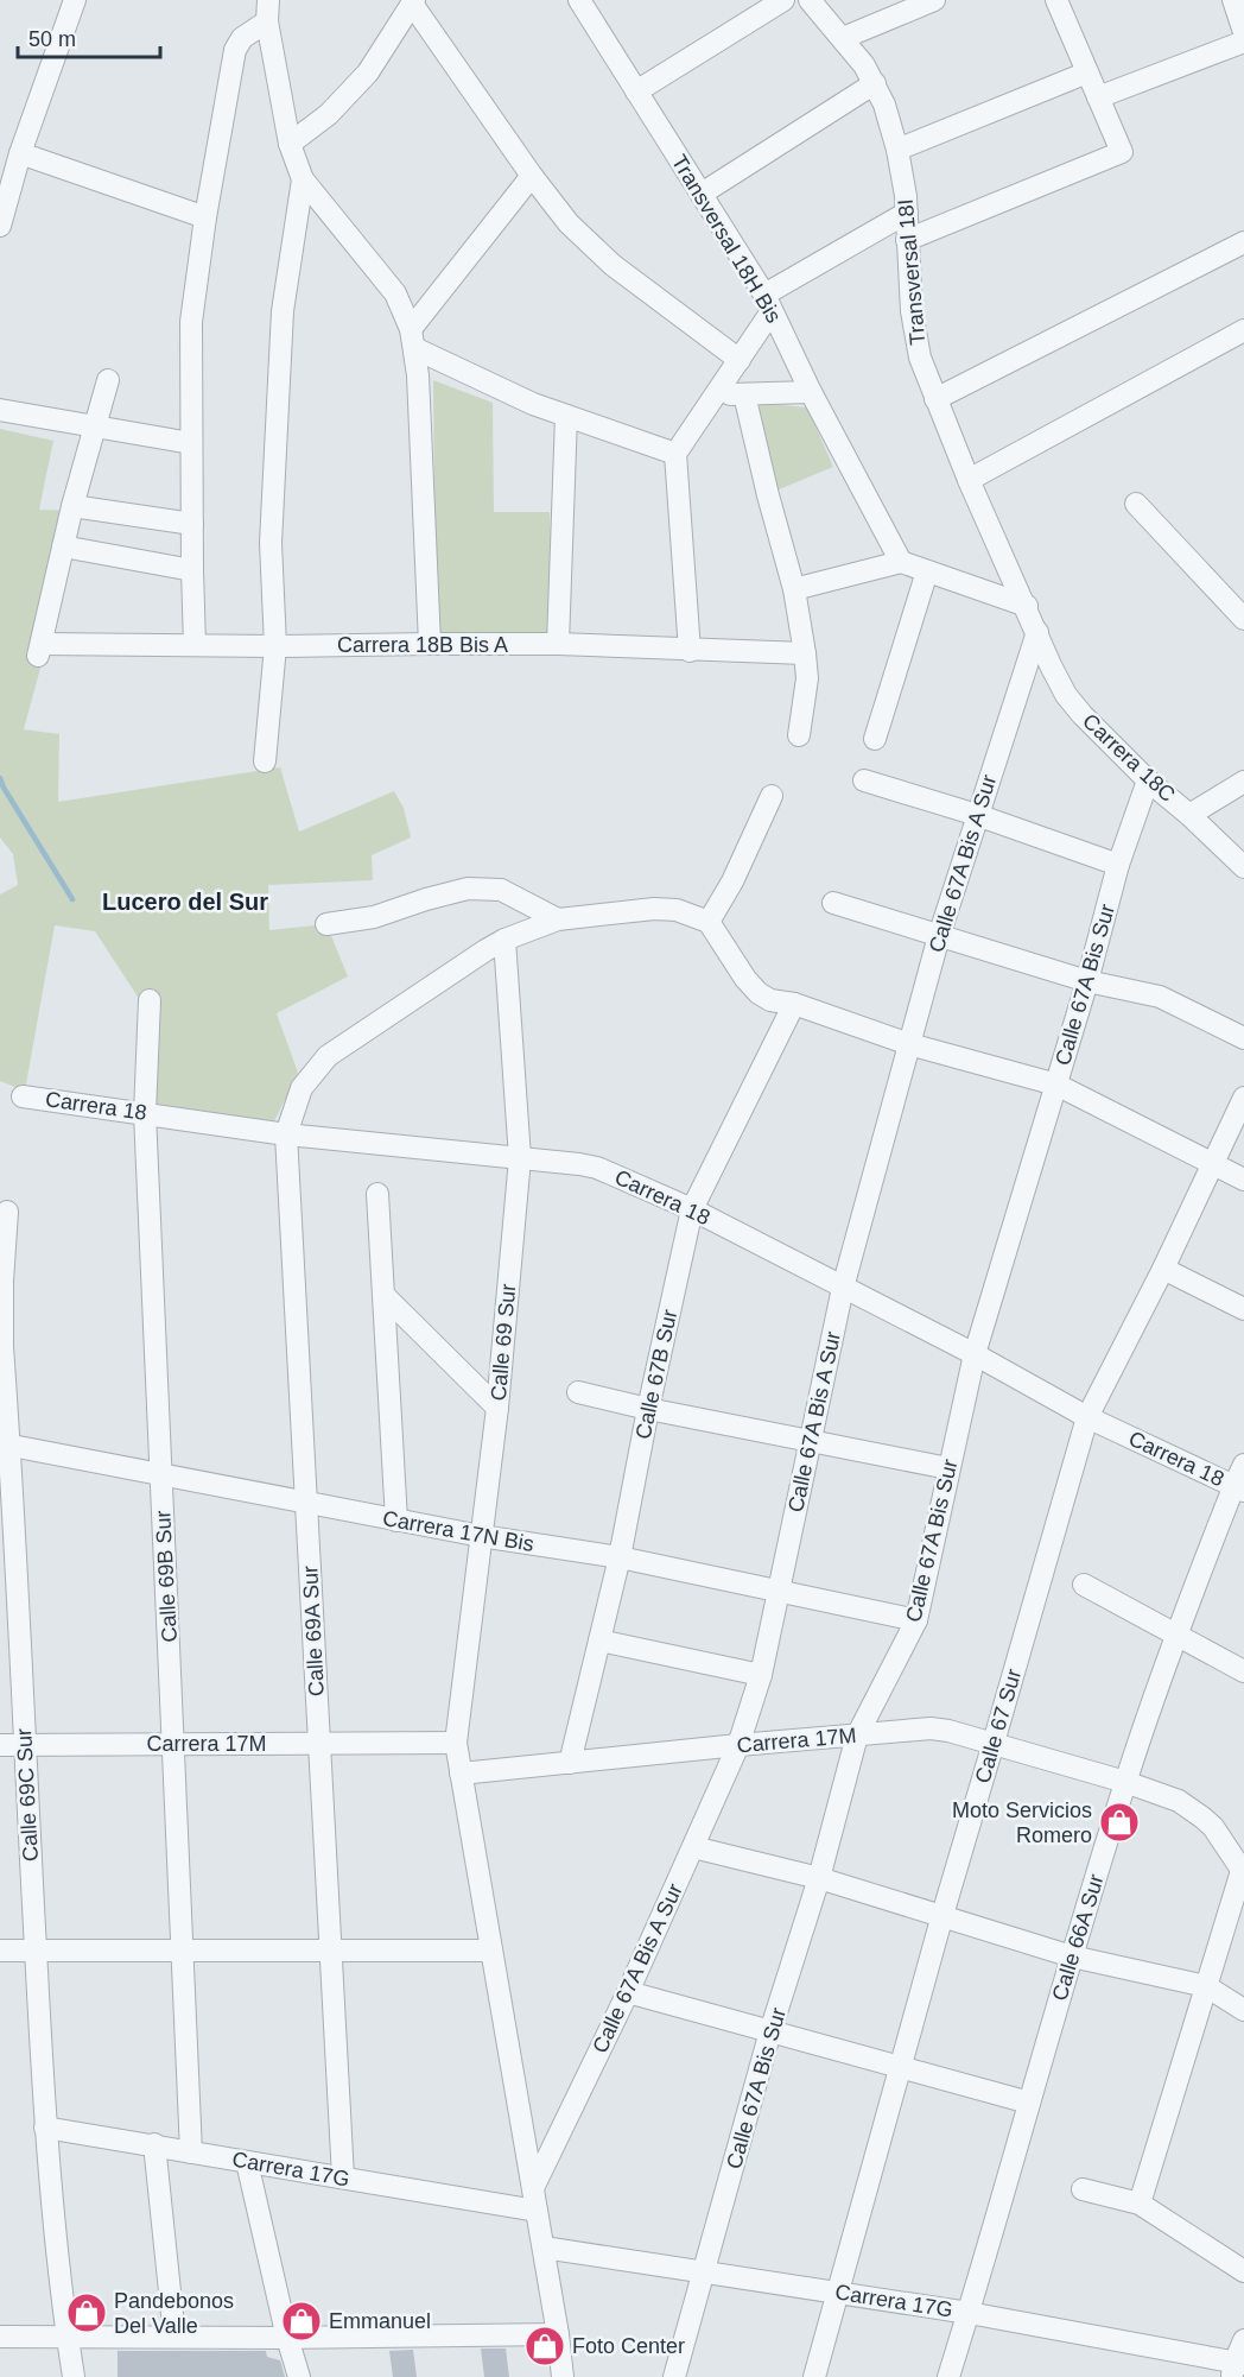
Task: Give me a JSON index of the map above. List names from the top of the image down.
{
  "streets": {
    "street": [
      "Transversal 18H Bis",
      "Transversal 18I",
      "Carrera 18B Bis A",
      "Carrera 18C",
      "Calle 67A Bis A Sur",
      "Calle 67A Bis Sur",
      "Carrera 18",
      "Calle 69 Sur",
      "Calle 67B Sur",
      "Carrera 17N Bis",
      "Calle 69B Sur",
      "Calle 69A Sur",
      "Calle 67 Sur",
      "Carrera 17M",
      "Calle 69C Sur",
      "Calle 66A Sur",
      "Carrera 17G"
    ]
  },
  "crossings": [
    ["Transversal 18I", "Carrera 18C"],
    ["Transversal 18I", "Calle 67A Bis A Sur"],
    ["Carrera 18C", "Calle 67A Bis A Sur"],
    ["Carrera 18C", "Calle 67A Bis Sur"],
    ["Calle 67A Bis A Sur", "Carrera 18"],
    ["Calle 67A Bis A Sur", "Calle 69 Sur"],
    ["Calle 67A Bis A Sur", "Carrera 17N Bis"],
    ["Calle 67A Bis A Sur", "Carrera 17M"],
    ["Calle 67A Bis Sur", "Carrera 18"],
    ["Calle 67A Bis Sur", "Carrera 17N Bis"],
    ["Calle 67A Bis Sur", "Carrera 17M"],
    ["Calle 67A Bis Sur", "Carrera 17G"],
    ["Carrera 18", "Calle 69 Sur"],
    ["Carrera 18", "Calle 67B Sur"],
    ["Carrera 18", "Calle 69B Sur"],
    ["Carrera 18", "Calle 69A Sur"],
    ["Carrera 18", "Calle 67 Sur"],
    ["Carrera 18", "Calle 66A Sur"],
    ["Calle 69 Sur", "Carrera 17N Bis"],
    ["Calle 69 Sur", "Calle 69A Sur"],
    ["Calle 69 Sur", "Carrera 17M"],
    ["Calle 69 Sur", "Carrera 17G"],
    ["Calle 67B Sur", "Carrera 17N Bis"],
    ["Calle 67B Sur", "Carrera 17M"],
    ["Carrera 17N Bis", "Calle 69B Sur"],
    ["Carrera 17N Bis", "Calle 69A Sur"],
    ["Carrera 17N Bis", "Calle 69C Sur"],
    ["Calle 69B Sur", "Carrera 17M"],
    ["Calle 69B Sur", "Carrera 17G"],
    ["Calle 69A Sur", "Carrera 17M"],
    ["Calle 69A Sur", "Carrera 17G"],
    ["Calle 67 Sur", "Carrera 17M"],
    ["Calle 67 Sur", "Carrera 17G"],
    ["Carrera 17M", "Calle 69C Sur"],
    ["Carrera 17M", "Calle 66A Sur"],
    ["Calle 69C Sur", "Carrera 17G"],
    ["Calle 66A Sur", "Carrera 17G"]
  ],
  "districts": ["Lucero del Sur"],
  "places": {
    "shop": [
      "Moto Servicios Romero",
      "Pandebonos Del Valle",
      "Emmanuel",
      "Foto Center"
    ]
  },
  "scale_bar": "50 m"
}
